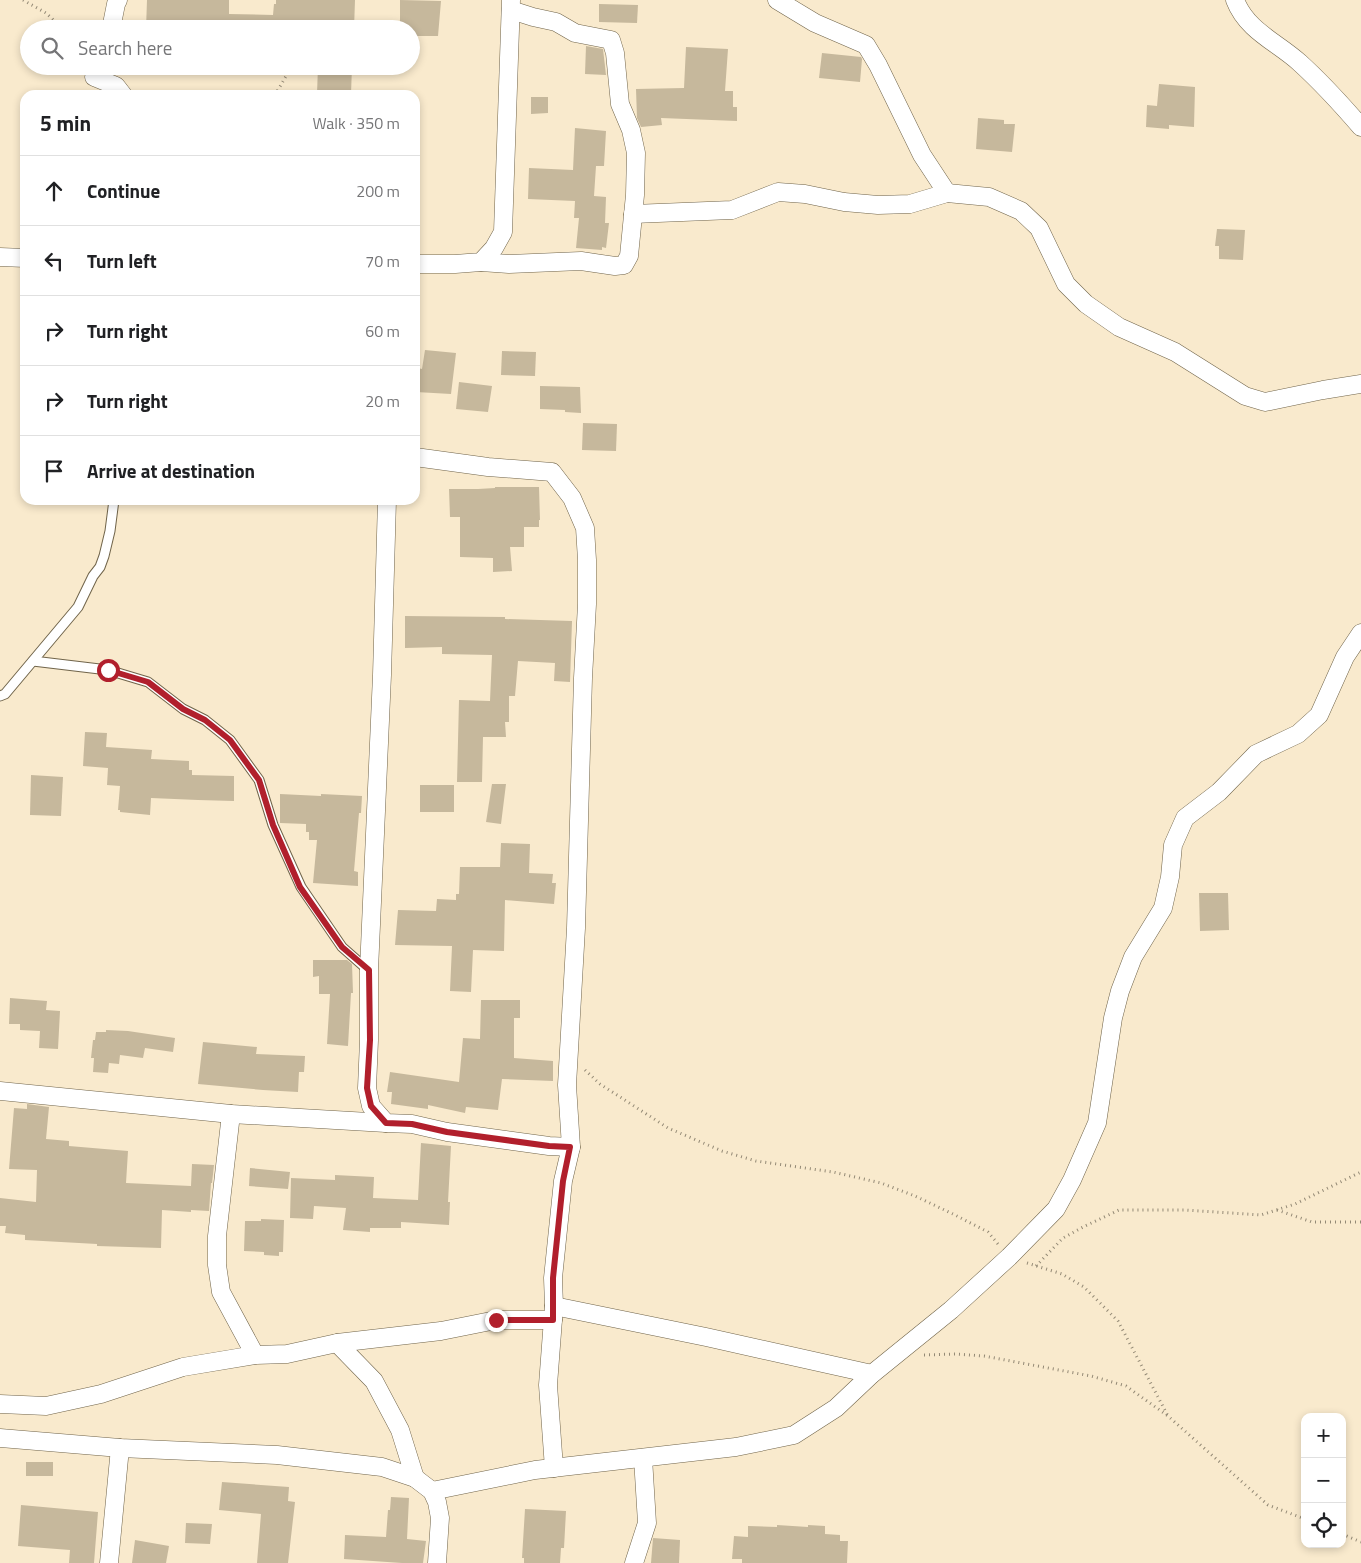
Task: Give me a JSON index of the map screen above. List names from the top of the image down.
{
  "page": {
    "search": "Search here",
    "heading": ["5 min", "Walk · 350 m"],
    "list": [
      ["Continue", "200 m"],
      ["Turn left", "70 m"],
      ["Turn right", "60 m"],
      ["Turn right", "20 m"],
      "Arrive at destination"
    ],
    "map_buttons": ["+", "−"]
  }
}
